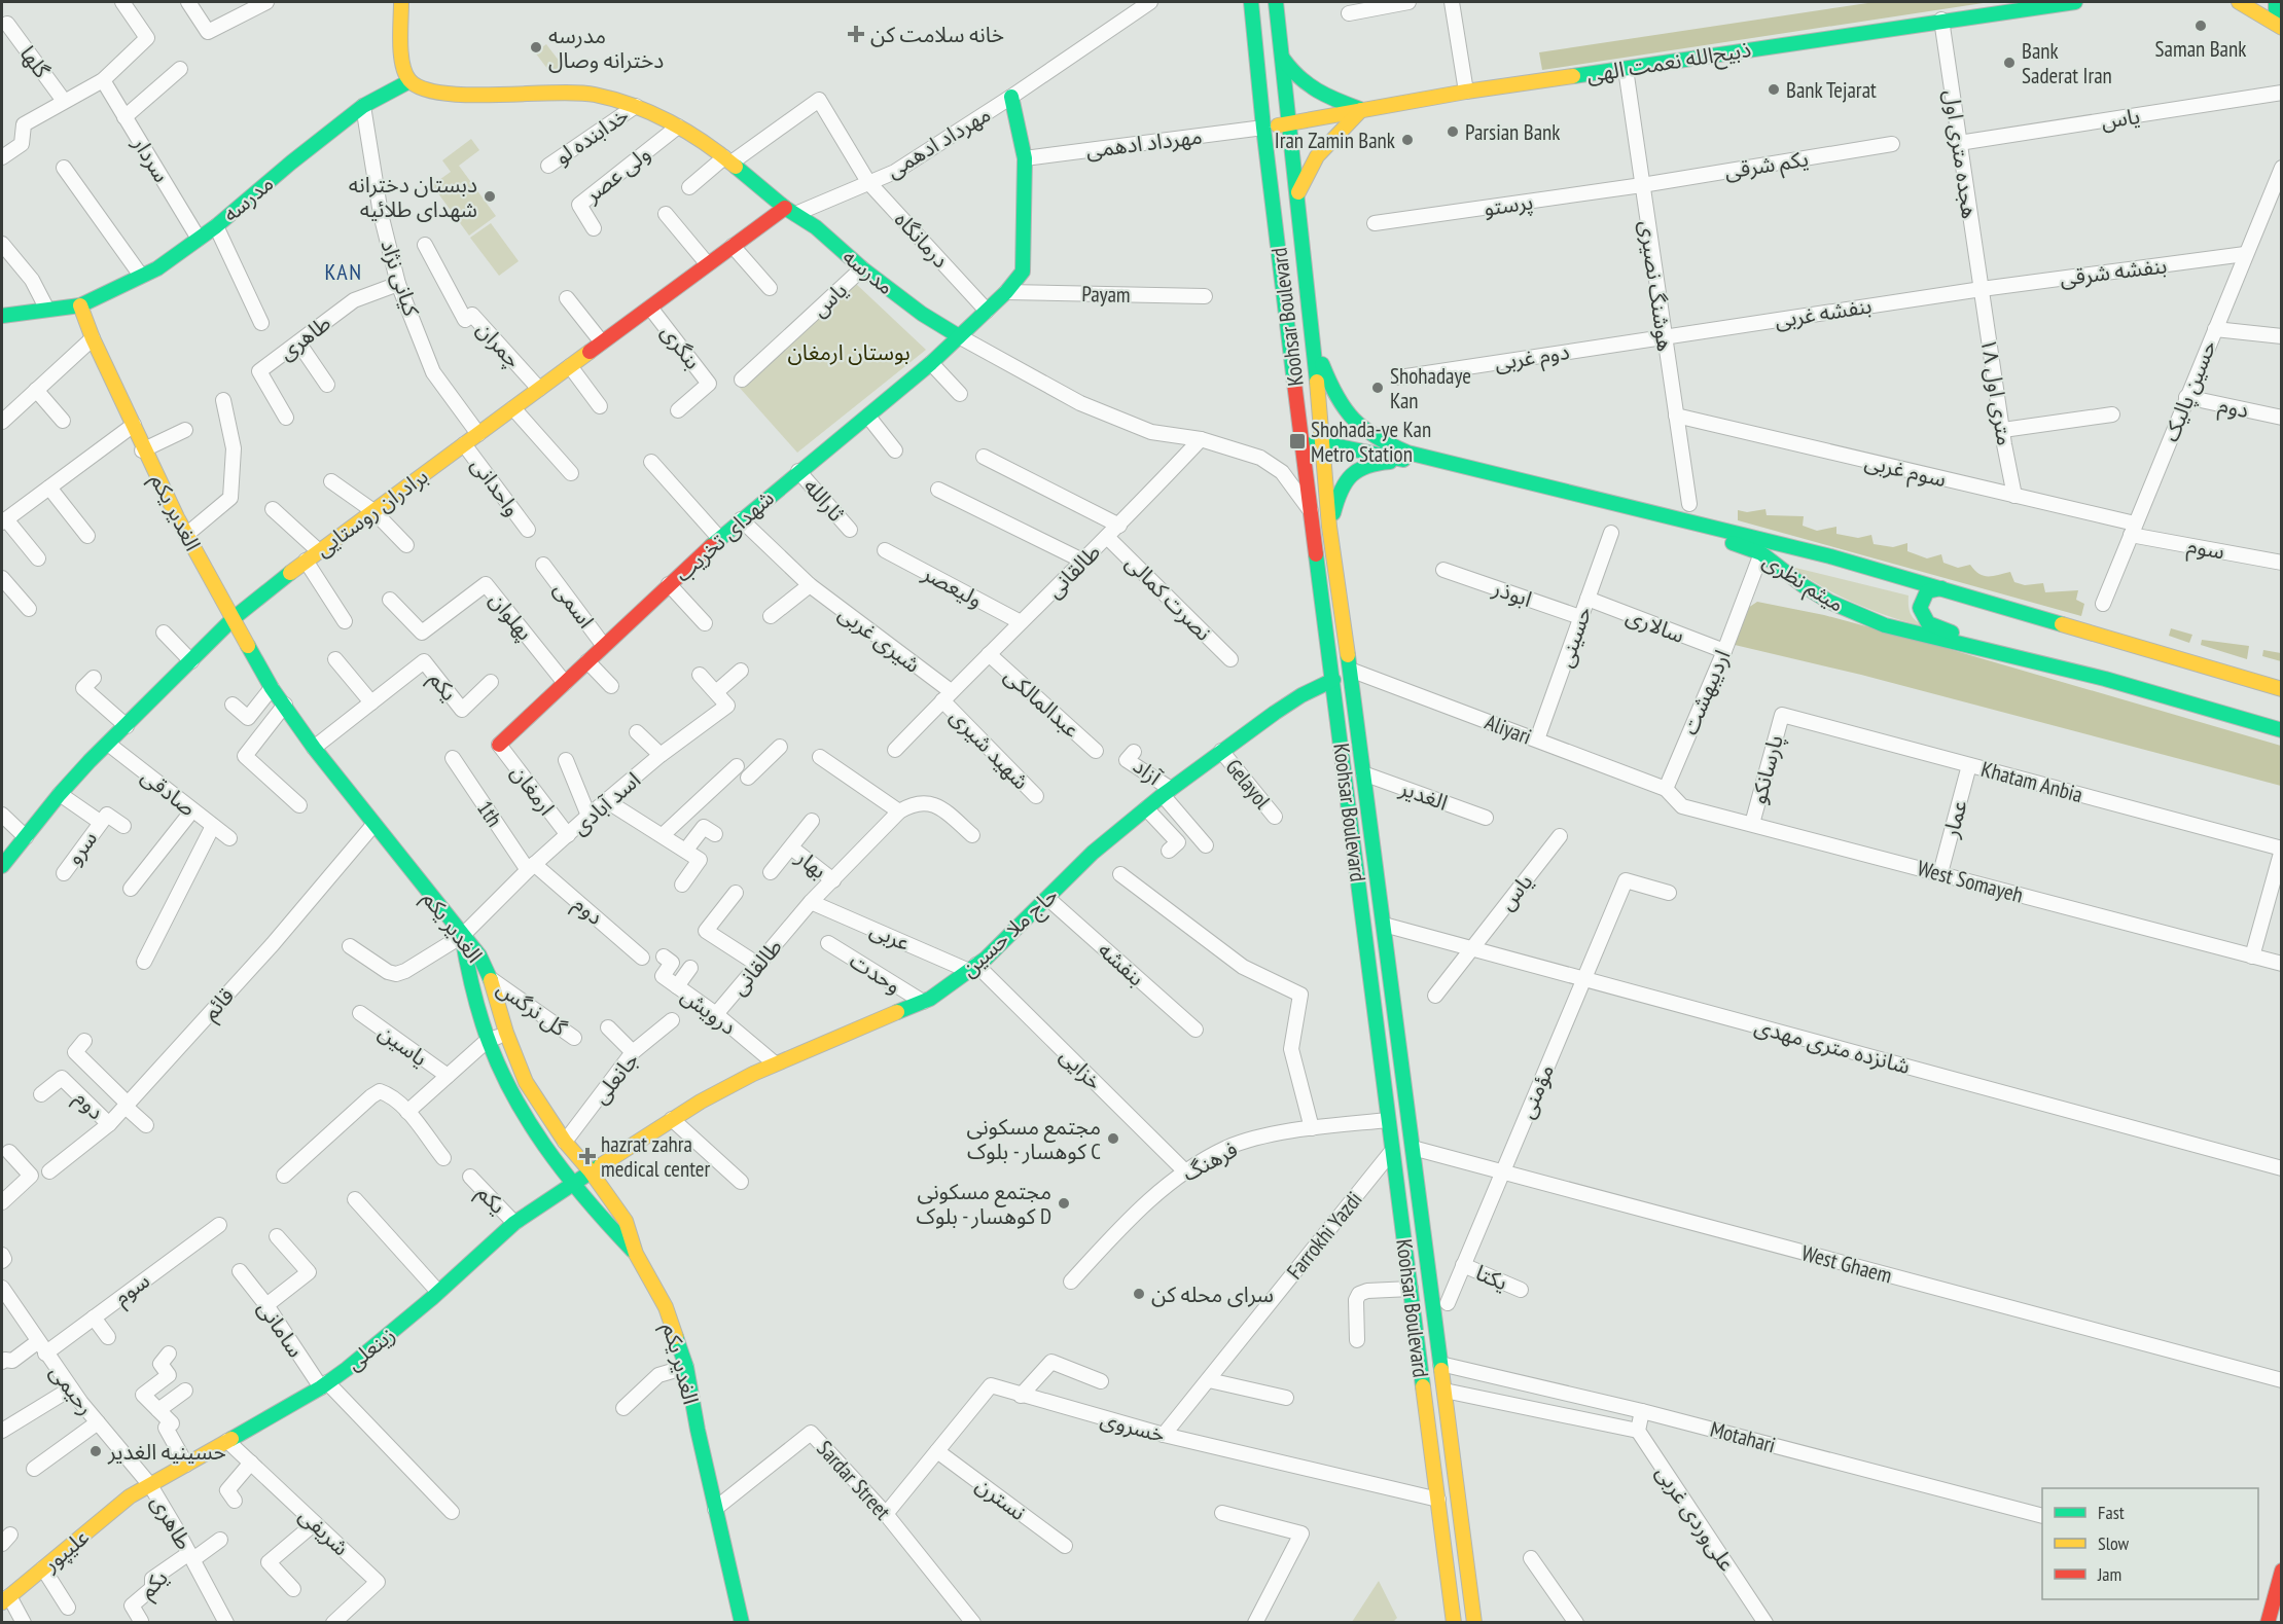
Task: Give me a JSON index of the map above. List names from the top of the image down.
{
  "streets": {
    "street": [
      "گلها",
      "ذبیح‌الله نعمت الهی",
      "یاس",
      "خدابنده لو",
      "مهرداد ادهمی",
      "مهرداد ادهمى",
      "هجده متری اول",
      "سردار",
      "یکم شرقی",
      "ولی عصر",
      "مدرسه",
      "پرستو",
      "درمانگاه",
      "بنفشه شرقی",
      "کیانی نژاد",
      "هوشنگ نصیری",
      "Payam",
      "بنفشه غربی",
      "Koohsar Boulevard",
      "طاهری",
      "چمران",
      "بنگری",
      "دوم غربی",
      "حسین پالیک",
      "۱۸ متری اول",
      "دوم",
      "سوم غربی",
      "واحدانی",
      "ثارالله",
      "الغدیر یکم",
      "برادران روستایی",
      "شهدای تخریب",
      "سوم",
      "طالقانی",
      "میثم نظری",
      "ولیعصر",
      "ابوذر",
      "نصرت کمالی",
      "اسمی",
      "پهلوان",
      "سالاری",
      "حسینی",
      "شیری غربی",
      "یکم",
      "اردیبهشت",
      "عبدالمالکی",
      "Aliyari",
      "شهید شیری",
      "پارسانکو",
      "آزاد",
      "Khatam Anbia",
      "Gelayol",
      "ارمغان",
      "صادقی",
      "الغدیر",
      "اسد آبادی",
      "1th",
      "عمار",
      "سرو",
      "بهار",
      "West Somayeh",
      "حاج ملا حسین",
      "عربی",
      "بنفشه",
      "وحدت",
      "قائم",
      "گل نرگس",
      "درویش",
      "یاسین",
      "شانزده متری مهدی",
      "خزایی",
      "جانعلی",
      "مؤمنی",
      "فرهنگ",
      "Farrokhi Yazdi",
      "West Ghaem",
      "یکتا",
      "سامانی",
      "زینعلی",
      "رحیمی",
      "خسروی",
      "Motahari",
      "Sardar Street",
      "نسترن",
      "علی‌وردی غربی",
      "شریفی",
      "علیپور"
    ]
  },
  "crossings": [
    ["ذبیح‌الله نعمت الهی", "مهرداد ادهمى"],
    ["ذبیح‌الله نعمت الهی", "هجده متری اول"],
    ["ذبیح‌الله نعمت الهی", "هوشنگ نصیری"],
    ["ذبیح‌الله نعمت الهی", "Koohsar Boulevard"],
    ["یاس", "هجده متری اول"],
    ["یاس", "مدرسه"],
    ["یاس", "شانزده متری مهدی"],
    ["خدابنده لو", "مدرسه"],
    ["مهرداد ادهمی", "مهرداد ادهمى"],
    ["مهرداد ادهمی", "مدرسه"],
    ["مهرداد ادهمی", "درمانگاه"],
    ["مهرداد ادهمی", "Payam"],
    ["مهرداد ادهمی", "برادران روستایی"],
    ["مهرداد ادهمی", "شهدای تخریب"],
    ["مهرداد ادهمى", "Koohsar Boulevard"],
    ["هجده متری اول", "بنفشه شرقی"],
    ["هجده متری اول", "بنفشه غربی"],
    ["هجده متری اول", "۱۸ متری اول"],
    ["سردار", "مدرسه"],
    ["یکم شرقی", "پرستو"],
    ["یکم شرقی", "هوشنگ نصیری"],
    ["ولی عصر", "مدرسه"],
    ["مدرسه", "درمانگاه"],
    ["مدرسه", "کیانی نژاد"],
    ["مدرسه", "Koohsar Boulevard"],
    ["مدرسه", "الغدیر یکم"],
    ["مدرسه", "برادران روستایی"],
    ["مدرسه", "شهدای تخریب"],
    ["مدرسه", "طالقانی"],
    ["پرستو", "هوشنگ نصیری"],
    ["بنفشه شرقی", "بنفشه غربی"],
    ["بنفشه شرقی", "حسین پالیک"],
    ["بنفشه شرقی", "۱۸ متری اول"],
    ["کیانی نژاد", "طاهری"],
    ["کیانی نژاد", "برادران روستایی"],
    ["هوشنگ نصیری", "بنفشه غربی"],
    ["هوشنگ نصیری", "دوم غربی"],
    ["هوشنگ نصیری", "سوم غربی"],
    ["بنفشه غربی", "دوم غربی"],
    ["بنفشه غربی", "۱۸ متری اول"],
    ["Koohsar Boulevard", "میثم نظری"],
    ["Koohsar Boulevard", "Aliyari"],
    ["Koohsar Boulevard", "الغدیر"],
    ["Koohsar Boulevard", "حاج ملا حسین"],
    ["Koohsar Boulevard", "شانزده متری مهدی"],
    ["Koohsar Boulevard", "فرهنگ"],
    ["Koohsar Boulevard", "Farrokhi Yazdi"],
    ["Koohsar Boulevard", "West Ghaem"],
    ["Koohsar Boulevard", "خسروی"],
    ["Koohsar Boulevard", "Motahari"],
    ["طاهری", "یکم"],
    ["طاهری", "زینعلی"],
    ["طاهری", "رحیمی"],
    ["چمران", "برادران روستایی"],
    ["بنگری", "برادران روستایی"],
    ["حسین پالیک", "دوم"],
    ["حسین پالیک", "سوم غربی"],
    ["حسین پالیک", "سوم"],
    ["۱۸ متری اول", "سوم غربی"],
    ["دوم", "اسد آبادی"],
    ["دوم", "1th"],
    ["دوم", "قائم"],
    ["سوم غربی", "سوم"],
    ["واحدانی", "برادران روستایی"],
    ["ثارالله", "شهدای تخریب"],
    ["الغدیر یکم", "برادران روستایی"],
    ["الغدیر یکم", "اسد آبادی"],
    ["الغدیر یکم", "حاج ملا حسین"],
    ["الغدیر یکم", "قائم"],
    ["الغدیر یکم", "گل نرگس"],
    ["الغدیر یکم", "جانعلی"],
    ["الغدیر یکم", "زینعلی"],
    ["الغدیر یکم", "Sardar Street"],
    ["برادران روستایی", "صادقی"],
    ["شهدای تخریب", "اسمی"],
    ["شهدای تخریب", "پهلوان"],
    ["شهدای تخریب", "شیری غربی"],
    ["شهدای تخریب", "ارمغان"],
    ["سوم", "رحیمی"],
    ["طالقانی", "ولیعصر"],
    ["طالقانی", "نصرت کمالی"],
    ["طالقانی", "شیری غربی"],
    ["طالقانی", "عبدالمالکی"],
    ["طالقانی", "شهید شیری"],
    ["طالقانی", "بهار"],
    ["طالقانی", "عربی"],
    ["طالقانی", "درویش"],
    ["میثم نظری", "اردیبهشت"],
    ["ابوذر", "حسینی"],
    ["سالاری", "حسینی"],
    ["سالاری", "اردیبهشت"],
    ["حسینی", "Aliyari"],
    ["شیری غربی", "شهید شیری"],
    ["یکم", "زینعلی"],
    ["اردیبهشت", "Aliyari"],
    ["اردیبهشت", "West Somayeh"],
    ["Aliyari", "West Somayeh"],
    ["پارسانکو", "Khatam Anbia"],
    ["پارسانکو", "West Somayeh"],
    ["آزاد", "حاج ملا حسین"],
    ["Khatam Anbia", "عمار"],
    ["Gelayol", "حاج ملا حسین"],
    ["ارمغان", "اسد آبادی"],
    ["اسد آبادی", "1th"],
    ["عمار", "West Somayeh"],
    ["حاج ملا حسین", "عربی"],
    ["حاج ملا حسین", "بنفشه"],
    ["حاج ملا حسین", "وحدت"],
    ["حاج ملا حسین", "درویش"],
    ["حاج ملا حسین", "خزایی"],
    ["حاج ملا حسین", "زینعلی"],
    ["عربی", "خزایی"],
    ["شانزده متری مهدی", "مؤمنی"],
    ["خزایی", "فرهنگ"],
    ["مؤمنی", "West Ghaem"],
    ["مؤمنی", "یکتا"],
    ["Farrokhi Yazdi", "خسروی"],
    ["سامانی", "زینعلی"],
    ["زینعلی", "رحیمی"],
    ["زینعلی", "شریفی"],
    ["زینعلی", "علیپور"],
    ["خسروی", "Sardar Street"],
    ["خسروی", "نسترن"]
  ],
  "districts": ["KAN"],
  "parks": ["بوستان ارمغان"],
  "places": {
    "other": [
      "Saman Bank",
      "مدرسه دخترانه وصال",
      "Bank Saderat Iran",
      "Bank Tejarat",
      "Parsian Bank",
      "Iran Zamin Bank",
      "دبستان دخترانه شهدای طلائیه",
      "Shohadaye Kan",
      "مجتمع مسکونی کوهسار - بلوک C",
      "مجتمع مسکونی کوهسار - بلوک D",
      "سرای محله کن",
      "حسینیه الغدیر"
    ],
    "health": ["خانه سلامت کن", "hazrat zahra medical center"],
    "transit": ["Shohada-ye Kan Metro Station"]
  },
  "legend": ["Fast", "Slow", "Jam"]
}
